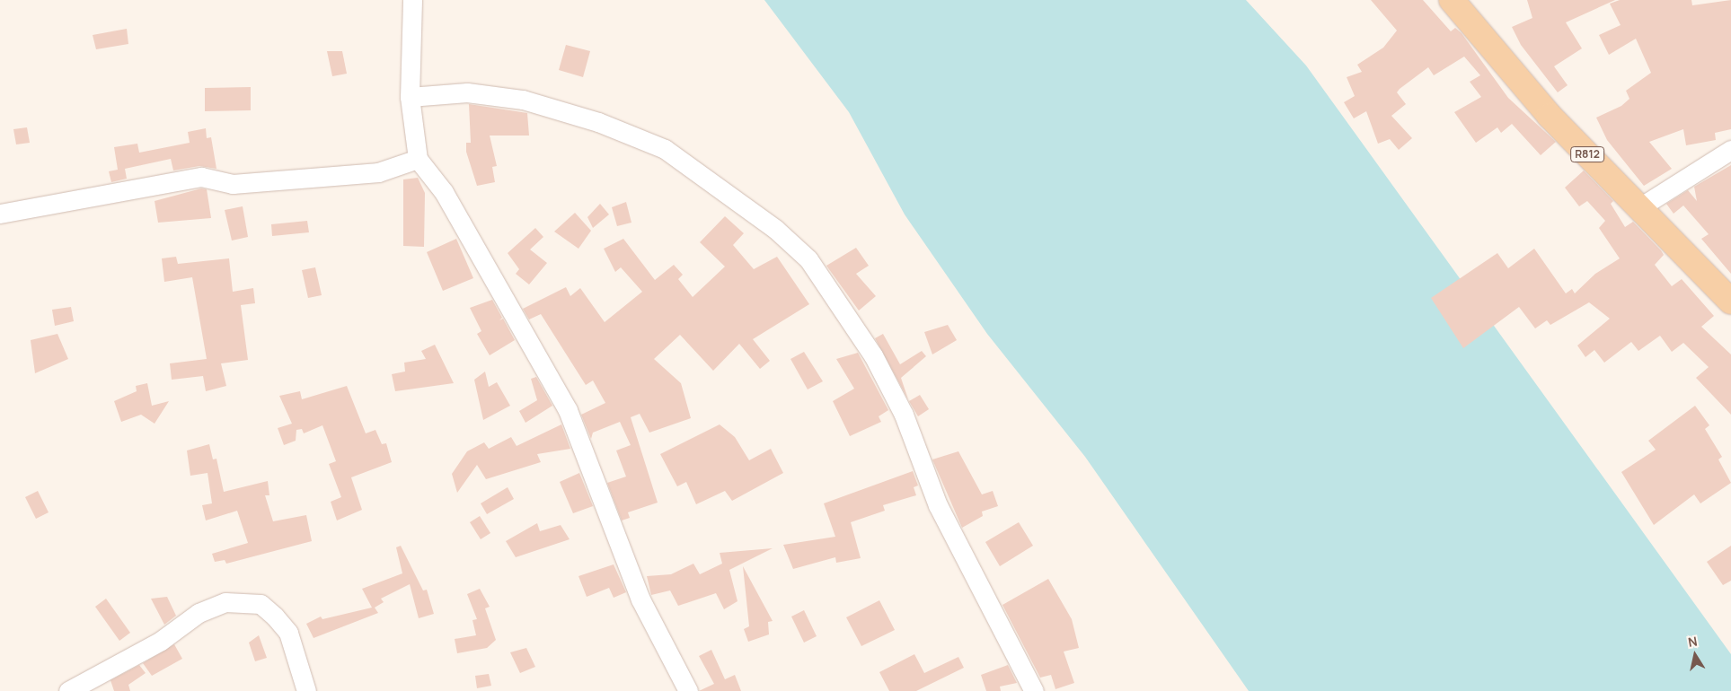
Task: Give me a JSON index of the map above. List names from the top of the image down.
{
  "streets": {
    "main road": ["R812"]
  },
  "north": "top"
}
